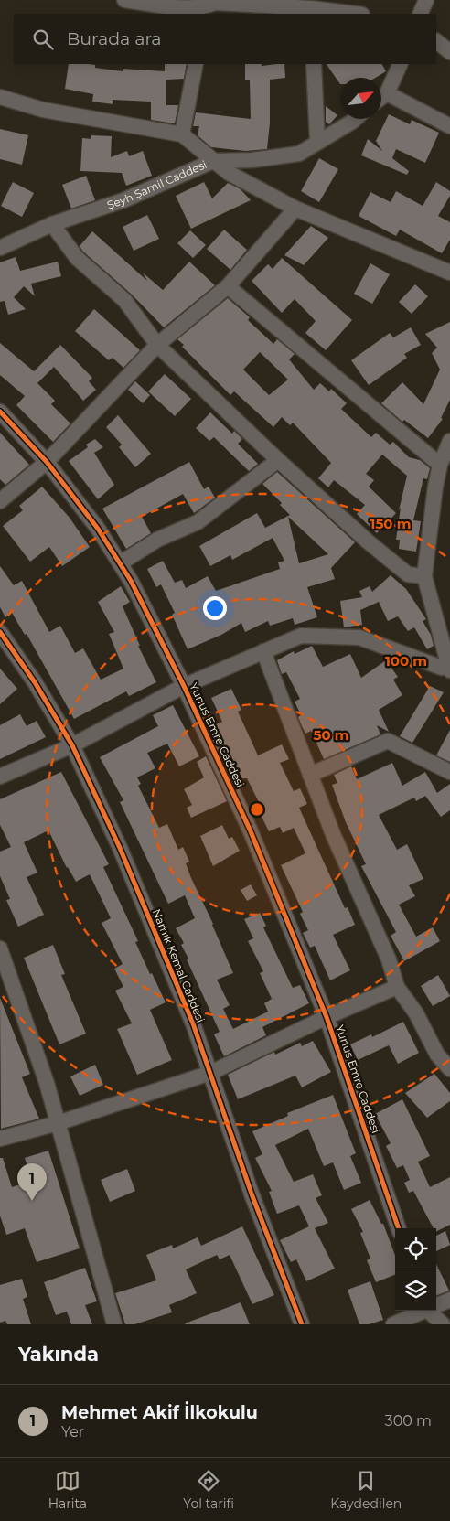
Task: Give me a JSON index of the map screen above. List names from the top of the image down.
{
  "streets": {
    "street": ["Şeyh Şamil Caddesi", "Yunus Emre Caddesi", "Namık Kemal Caddesi"]
  },
  "north": "top right",
  "page": {
    "search": "Burada ara",
    "pins": "1",
    "heading": "Yakında",
    "list": [
      {
        "mark": "1",
        "name": "Mehmet Akif İlkokulu",
        "note": "Yer",
        "value": "300 m"
      }
    ],
    "nav": ["Harita", "Yol tarifi", "Kaydedilen"]
  },
  "rings": ["150 m", "100 m", "50 m"]
}
